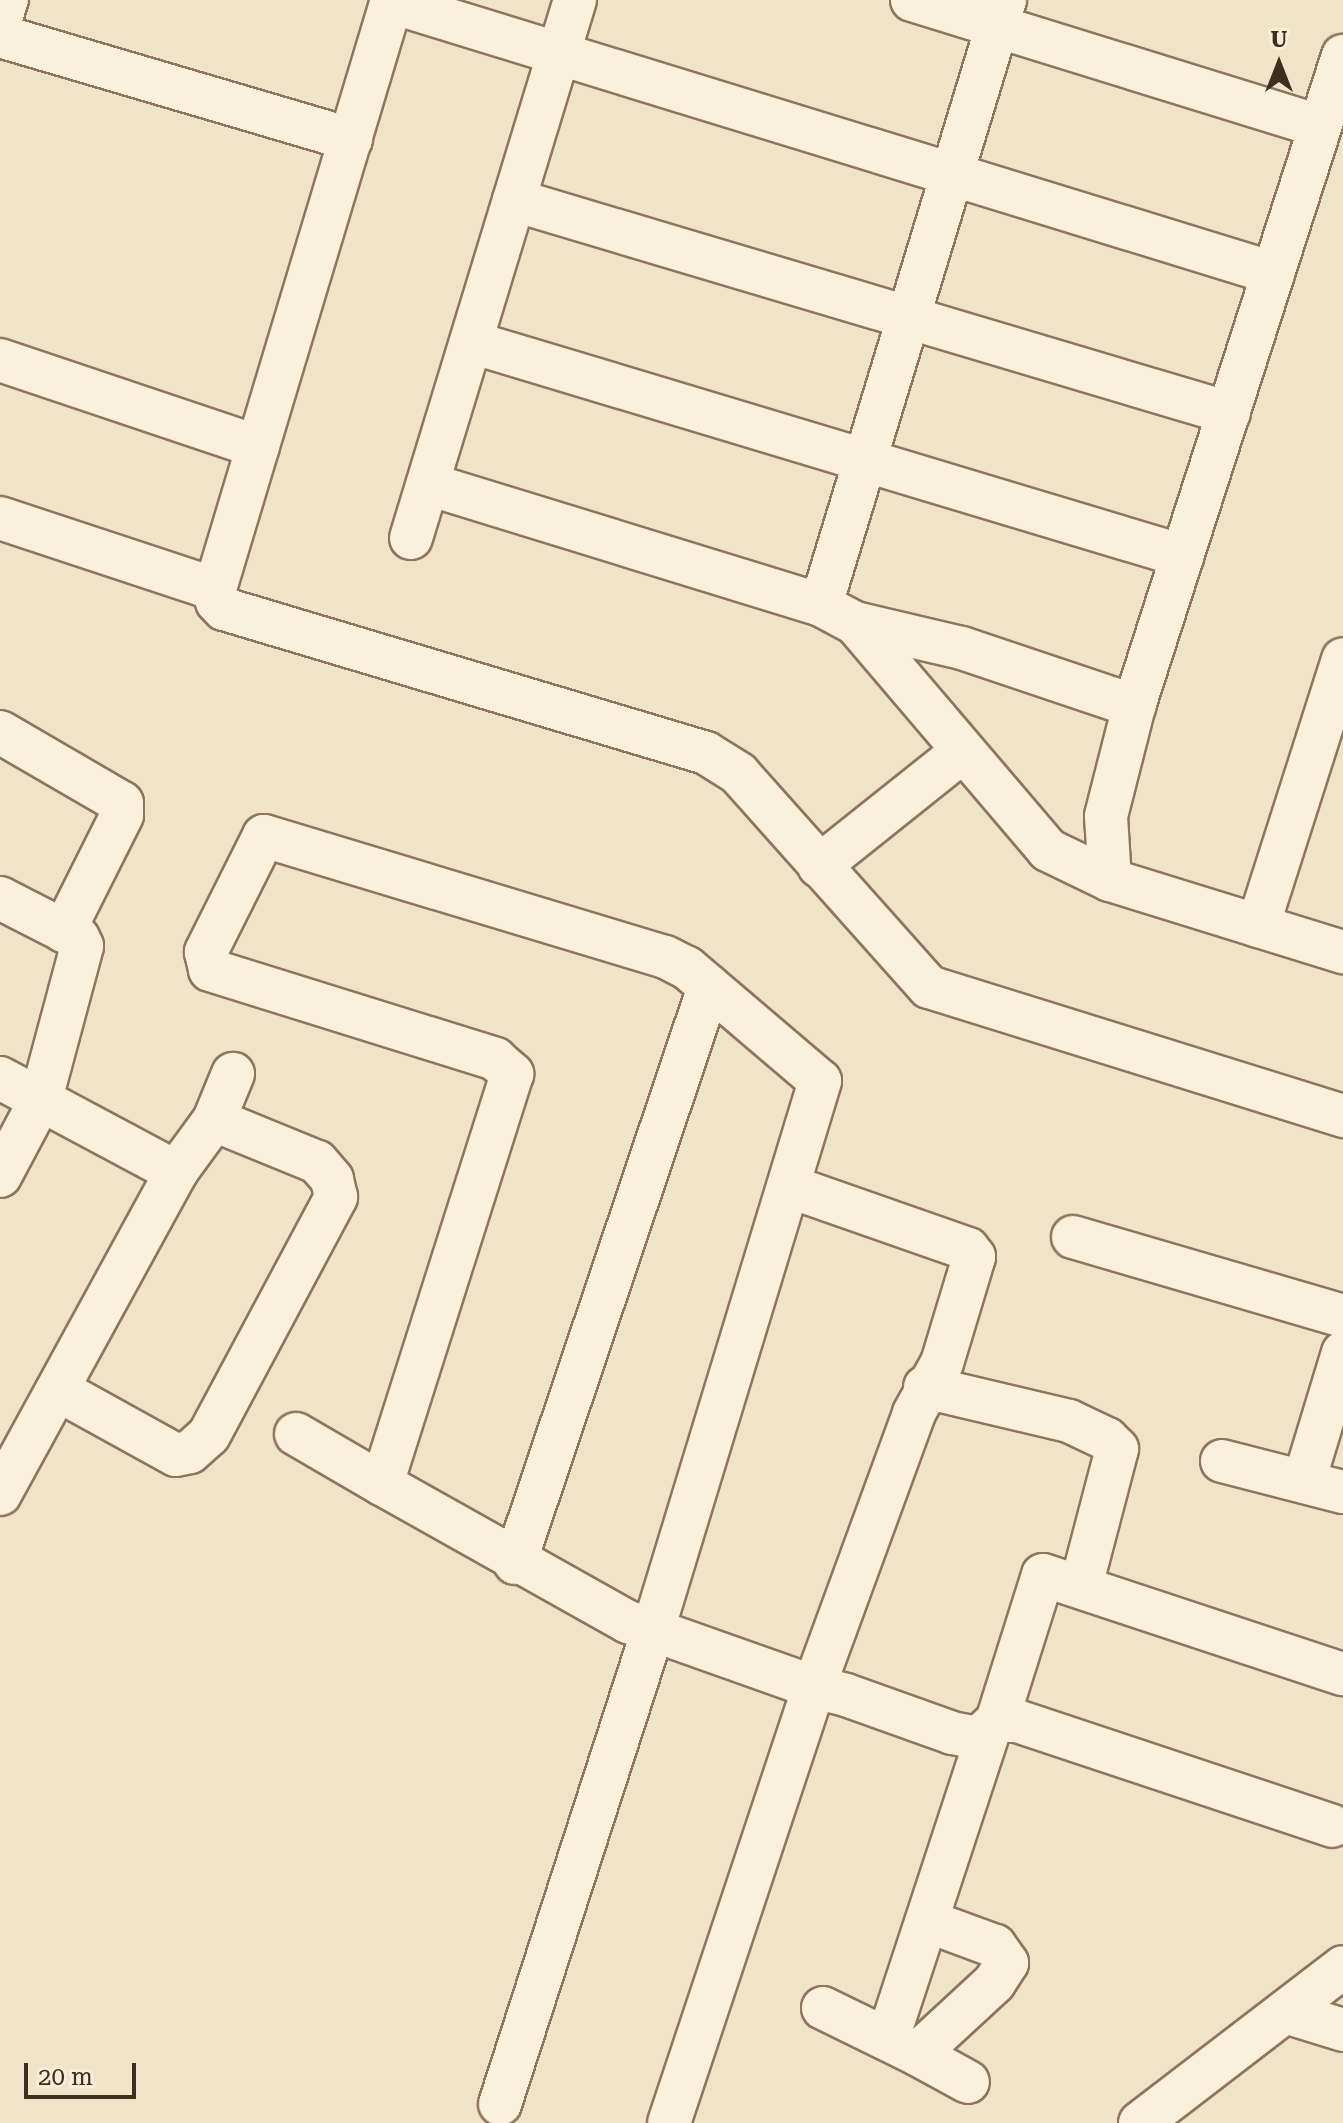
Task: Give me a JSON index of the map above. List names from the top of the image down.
{
  "scale_bar": "20 m",
  "north": "top"
}
